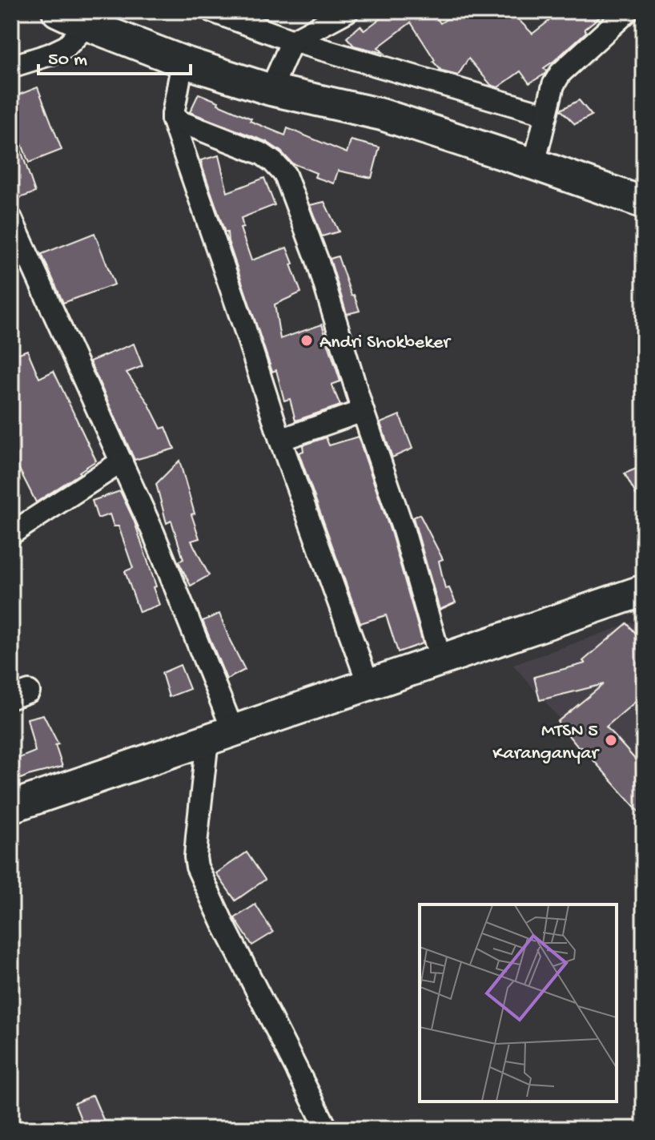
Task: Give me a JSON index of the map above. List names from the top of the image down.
{
  "places": ["Andri Shokbeker", "MTSN 5 Karanganyar"],
  "scale_bar": "50 m"
}
